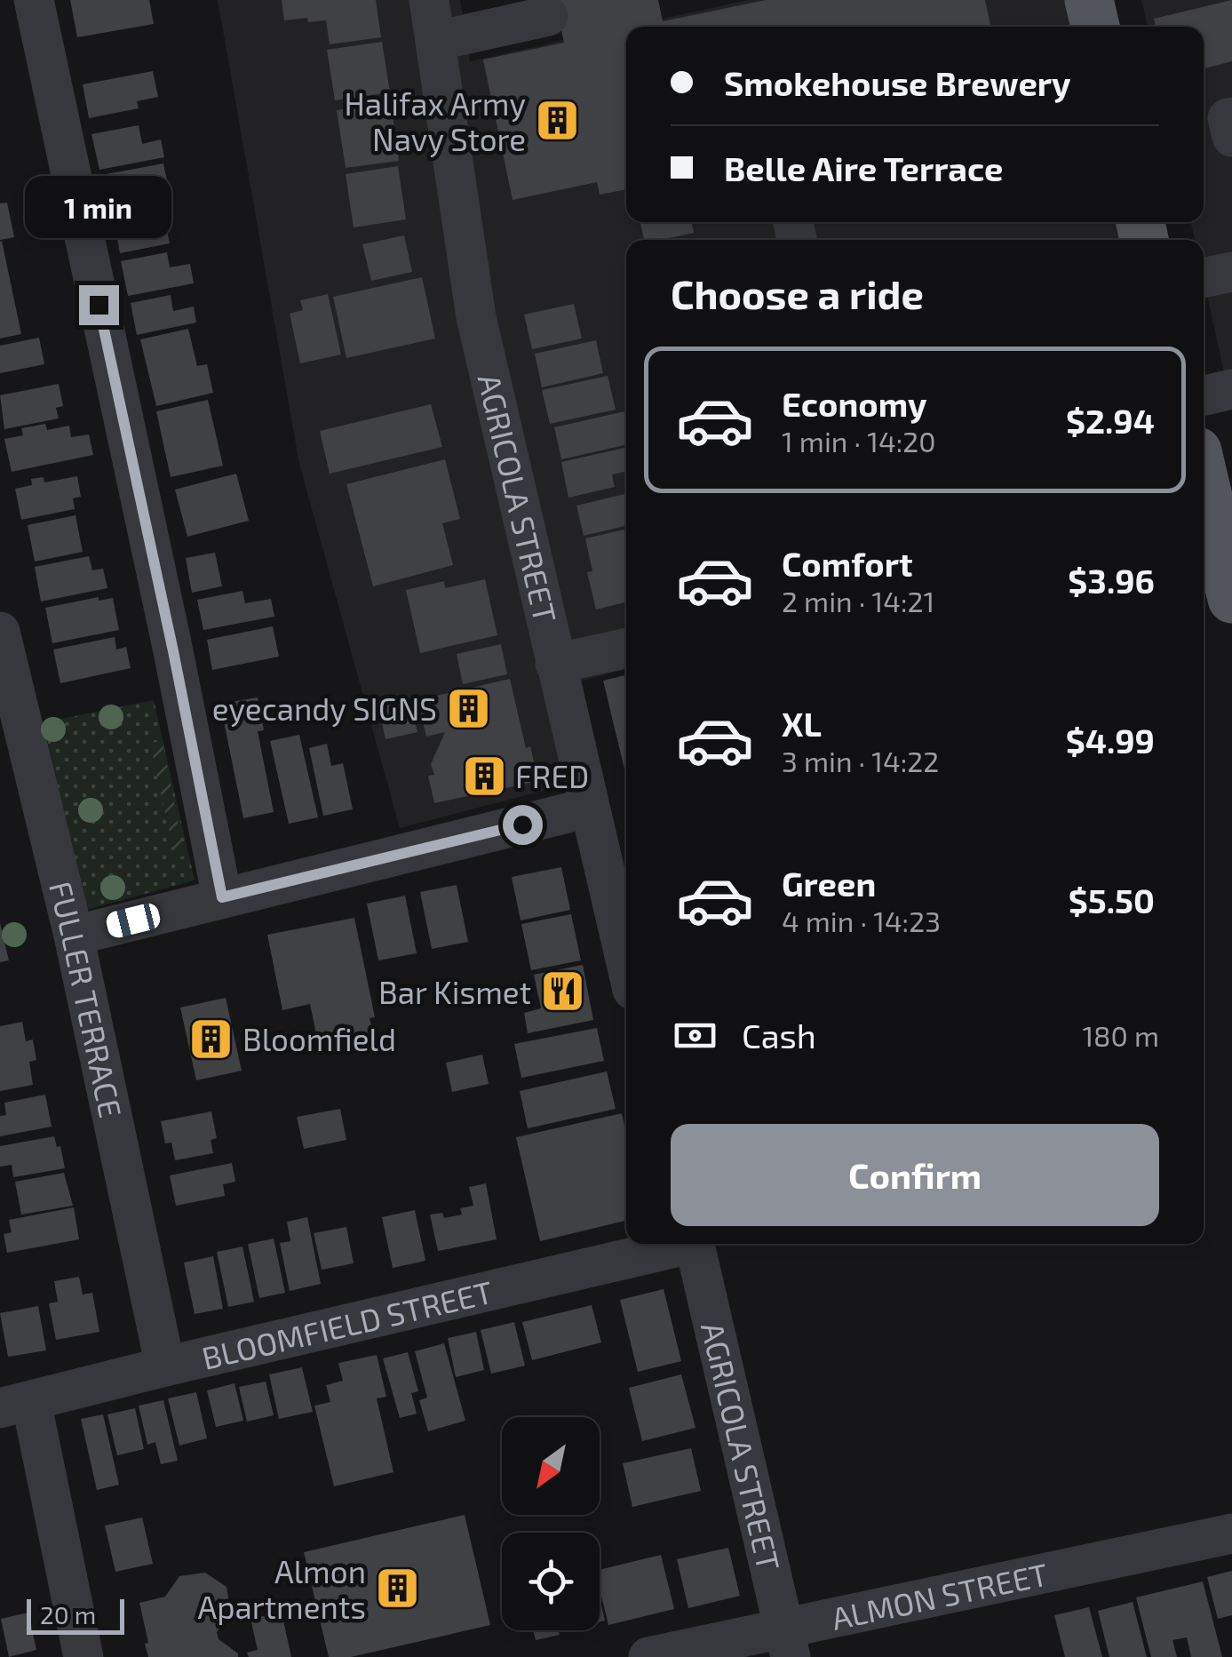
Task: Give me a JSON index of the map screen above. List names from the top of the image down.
{
  "streets": {
    "street": [
      "AGRICOLA STREET",
      "FULLER TERRACE",
      "BLOOMFIELD STREET",
      "ALMON STREET"
    ]
  },
  "crossings": [
    ["AGRICOLA STREET", "ALMON STREET"],
    ["FULLER TERRACE", "BLOOMFIELD STREET"]
  ],
  "places": {
    "building": [
      "Halifax Army Navy Store",
      "eyecandy SIGNS",
      "FRED",
      "Bloomfield",
      "Almon Apartments"
    ],
    "restaurant": ["Bar Kismet"]
  },
  "scale_bar": "20 m",
  "north": "bottom left",
  "page": {
    "banner": ["Smokehouse Brewery", "Belle Aire Terrace"],
    "bubble": "1 min",
    "heading": "Choose a ride",
    "list": [
      {
        "name": "Economy",
        "note": "1 min · 14:20",
        "value": "$2.94"
      },
      {
        "name": "Comfort",
        "note": "2 min · 14:21",
        "value": "$3.96"
      },
      {
        "name": "XL",
        "note": "3 min · 14:22",
        "value": "$4.99"
      },
      {
        "name": "Green",
        "note": "4 min · 14:23",
        "value": "$5.50"
      }
    ],
    "pay": ["Cash", "180 m"],
    "buttons": "Confirm",
    "scale": "20 m"
  }
}
